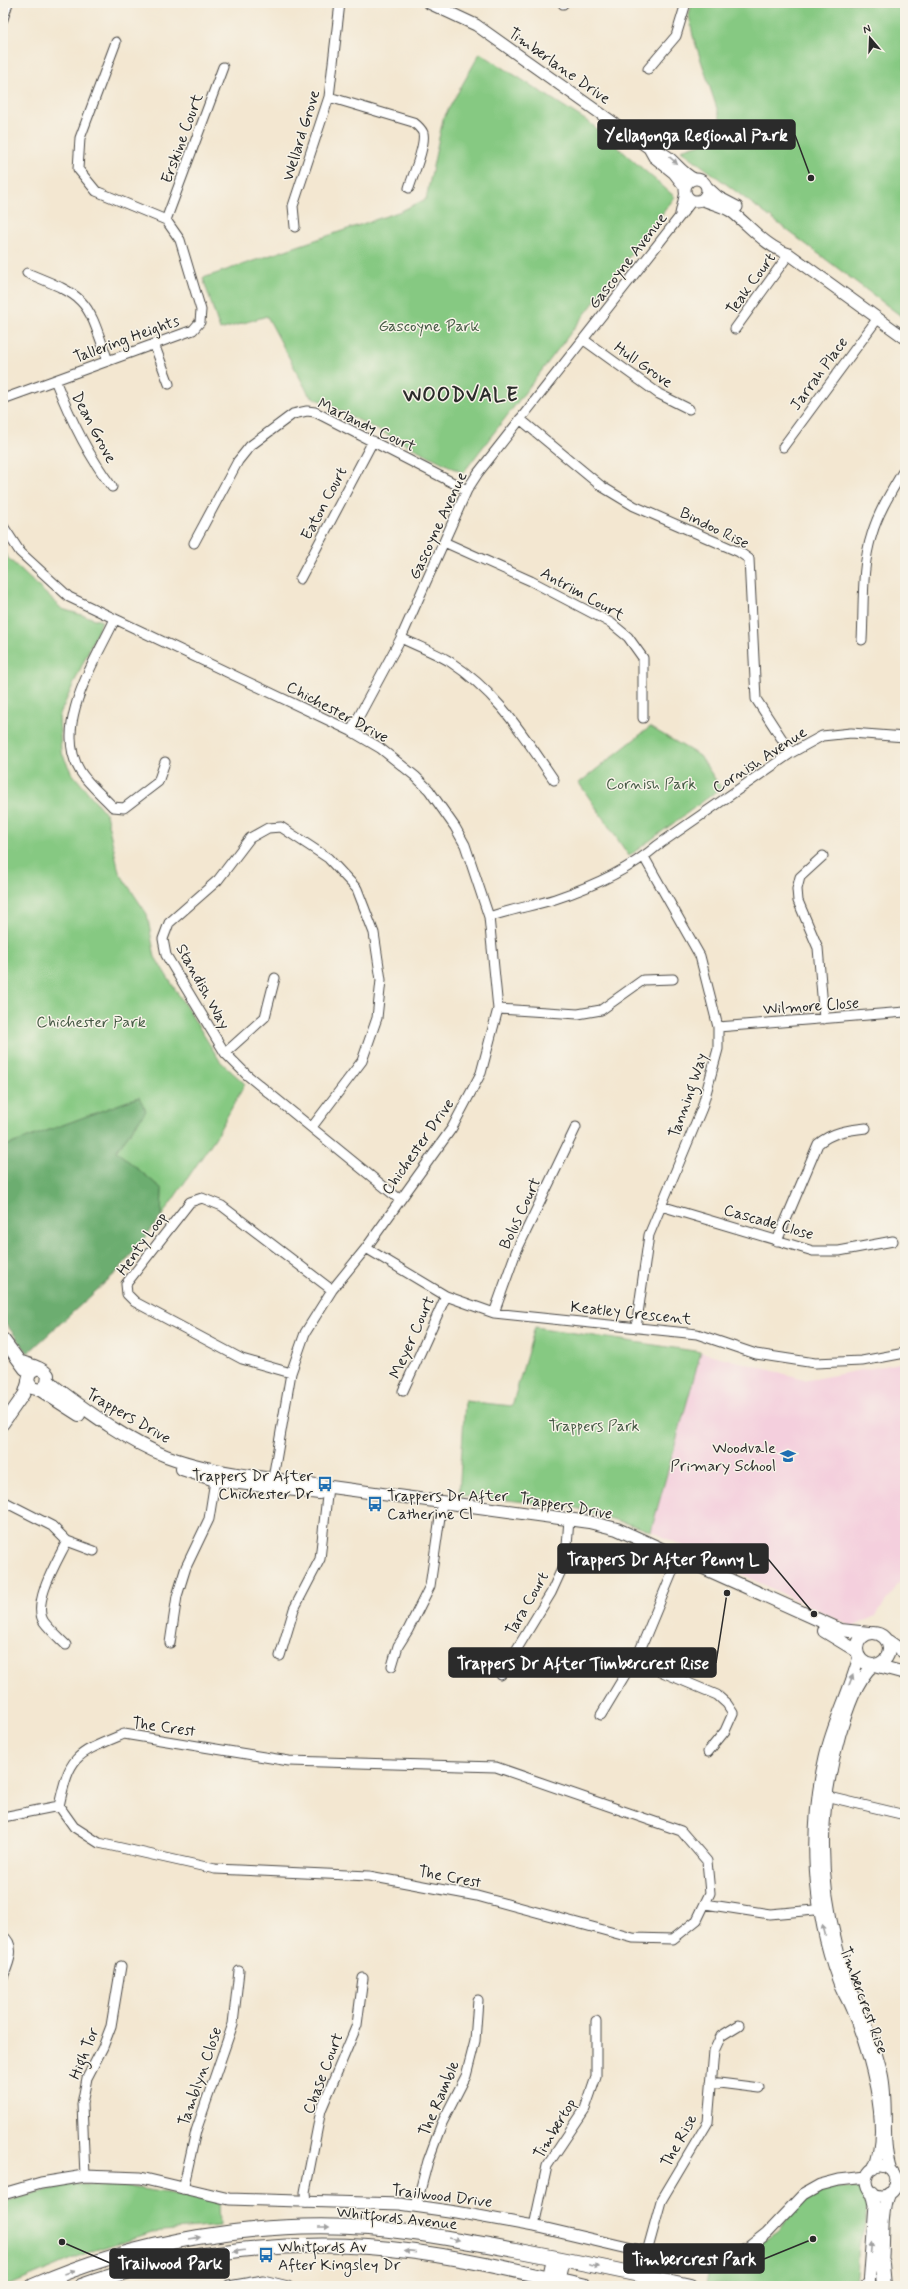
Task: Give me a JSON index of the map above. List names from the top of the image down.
{
  "streets": {
    "main road": ["Trappers Drive", "Whitfords Avenue"],
    "street": [
      "Timberlane Drive",
      "Wellard Grove",
      "Erskine Court",
      "Gascoyne Avenue",
      "Teak Court",
      "Tallering Heights",
      "Hull Grove",
      "Jarrah Place",
      "Marlandy Court",
      "Dean Grove",
      "Eaton Court",
      "Bindoo Rise",
      "Antrim Court",
      "Chichester Drive",
      "Cornish Avenue",
      "Standish Way",
      "Wilmore Close",
      "Tanning Way",
      "Bolus Court",
      "Cascade Close",
      "Henty Loop",
      "Keatley Crescent",
      "Meyer Court",
      "Tara Court",
      "The Crest",
      "Timbercrest Rise",
      "High Tor",
      "Chase Court",
      "Tamblyn Close",
      "The Ramble",
      "Timbertop",
      "The Rise",
      "Trailwood Drive"
    ]
  },
  "crossings": [
    ["Timberlane Drive", "Gascoyne Avenue"],
    ["Erskine Court", "Tallering Heights"],
    ["Gascoyne Avenue", "Hull Grove"],
    ["Gascoyne Avenue", "Marlandy Court"],
    ["Gascoyne Avenue", "Bindoo Rise"],
    ["Gascoyne Avenue", "Antrim Court"],
    ["Gascoyne Avenue", "Chichester Drive"],
    ["Tallering Heights", "Dean Grove"],
    ["Marlandy Court", "Eaton Court"],
    ["Bindoo Rise", "Cornish Avenue"],
    ["Chichester Drive", "Cornish Avenue"],
    ["Chichester Drive", "Standish Way"],
    ["Chichester Drive", "Henty Loop"],
    ["Chichester Drive", "Keatley Crescent"],
    ["Chichester Drive", "Trappers Drive"],
    ["Cornish Avenue", "Tanning Way"],
    ["Wilmore Close", "Tanning Way"],
    ["Tanning Way", "Cascade Close"],
    ["Tanning Way", "Keatley Crescent"],
    ["Bolus Court", "Keatley Crescent"],
    ["Keatley Crescent", "Meyer Court"],
    ["Trappers Drive", "Tara Court"],
    ["Trappers Drive", "Timbercrest Rise"],
    ["Timbercrest Rise", "Trailwood Drive"],
    ["High Tor", "Trailwood Drive"],
    ["Chase Court", "Trailwood Drive"],
    ["Tamblyn Close", "Trailwood Drive"],
    ["The Ramble", "Trailwood Drive"],
    ["Timbertop", "Trailwood Drive"],
    ["The Rise", "Trailwood Drive"]
  ],
  "districts": ["WOODVALE"],
  "parks": [
    "Gascoyne Park",
    "Cornish Park",
    "Chichester Park",
    "Trappers Park"
  ],
  "places": {
    "other": [
      "Yellagonga Regional Park",
      "Trappers Dr After Timbercrest Rise",
      "Trappers Dr After Penny L",
      "Timbercrest Park",
      "Trailwood Park"
    ],
    "school or university": ["Woodvale Primary School"],
    "bus stop": ["Trappers Dr After Chichester Dr", "Trappers Dr After Catherine Cl", "Whitfords Av After Kingsley Dr"]
  },
  "north": "top"
}
